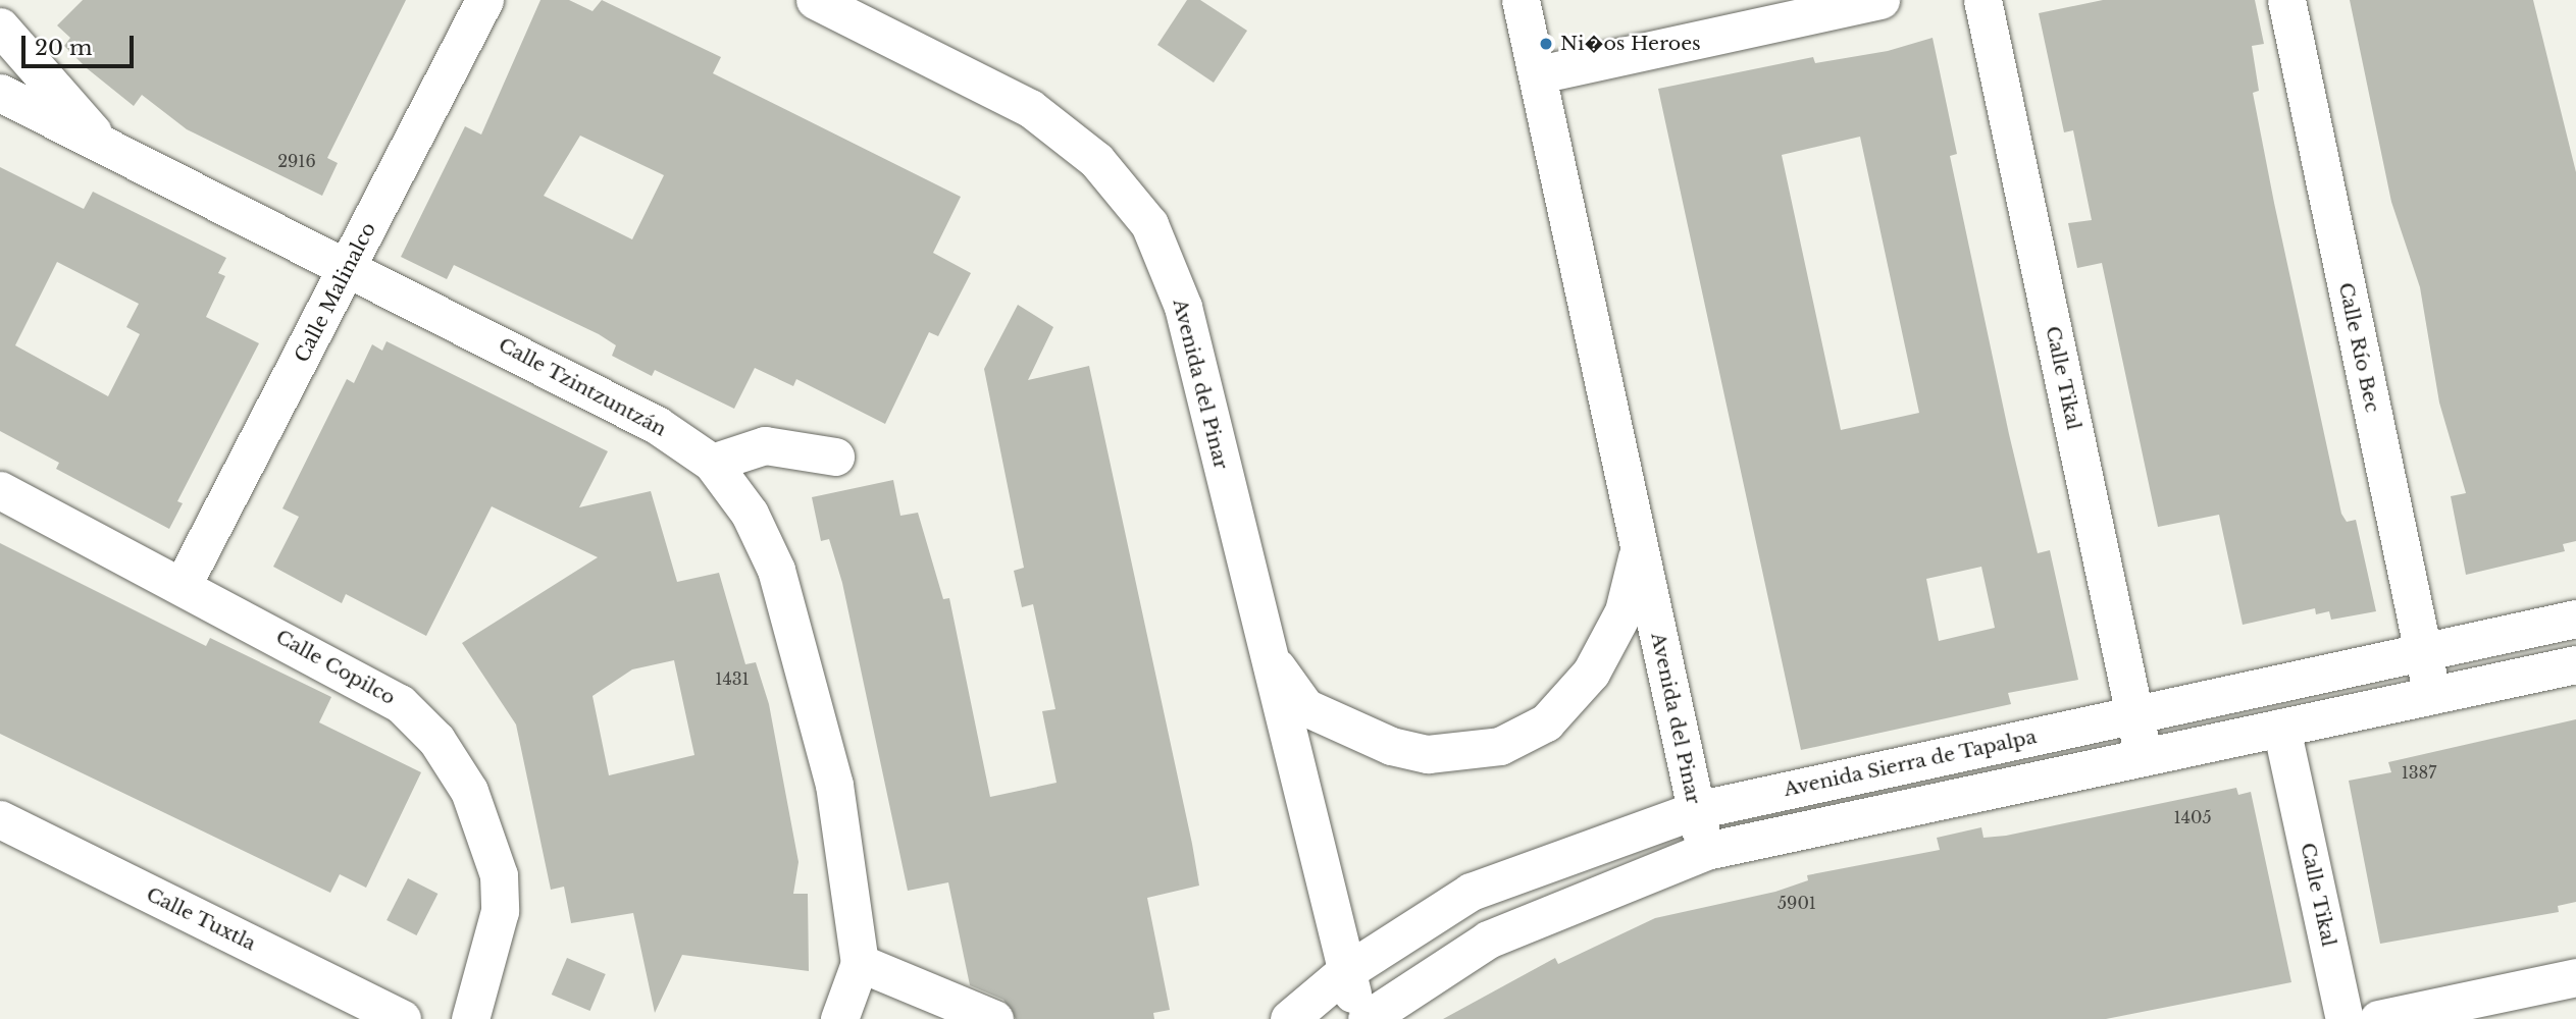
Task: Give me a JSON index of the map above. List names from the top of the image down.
{
  "streets": {
    "street": [
      "Calle Malinalco",
      "Calle Río Bec",
      "Calle Tikal",
      "Avenida del Pinar",
      "Calle Tzintzuntzán",
      "Calle Copilco",
      "Avenida Sierra de Tapalpa",
      "Calle Tuxtla"
    ]
  },
  "crossings": [
    ["Calle Malinalco", "Calle Tzintzuntzán"],
    ["Calle Malinalco", "Calle Copilco"],
    ["Calle Río Bec", "Avenida Sierra de Tapalpa"],
    ["Calle Tikal", "Avenida Sierra de Tapalpa"],
    ["Avenida del Pinar", "Avenida Sierra de Tapalpa"]
  ],
  "places": ["Ni�os Heroes"],
  "house_numbers": [
    "2916",
    "1431",
    "1387",
    "1405",
    "5901"
  ],
  "scale_bar": "20 m"
}
